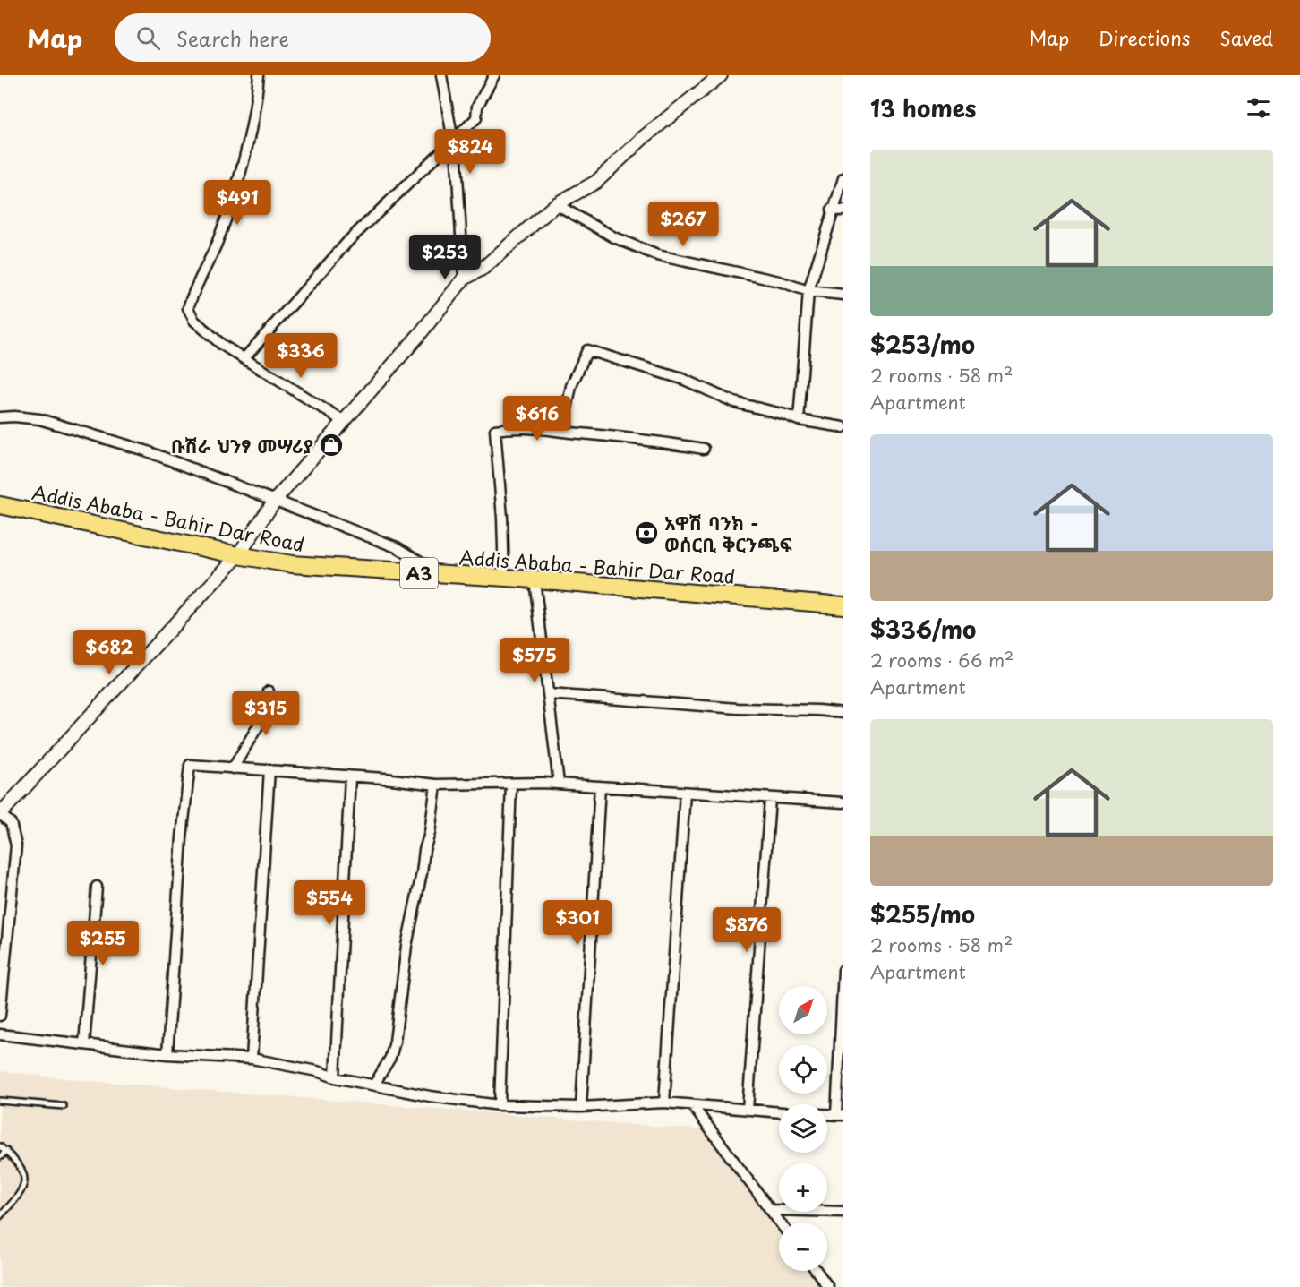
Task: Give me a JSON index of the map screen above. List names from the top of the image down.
{
  "streets": {
    "highway": ["Addis Ababa - Bahir Dar Road", "A3"]
  },
  "places": {
    "shop": ["ቡሽራ ህንፃ መሣሪያ"],
    "bank": ["አዋሽ ባንክ - ወሰርቢ ቅርንጫፍ"]
  },
  "north": "top right",
  "page": {
    "header": "Map",
    "search": "Search here",
    "nav": ["Map", "Directions", "Saved"],
    "heading": "13 homes",
    "price": [
      "$824",
      "$491",
      "$267",
      "$253",
      "$336",
      "$616",
      "$682",
      "$575",
      "$315",
      "$554",
      "$301",
      "$876",
      "$255"
    ],
    "list": [
      {
        "name": "$253/mo",
        "note": "2 rooms · 58 m² · Apartment"
      },
      {
        "name": "$336/mo",
        "note": "2 rooms · 66 m² · Apartment"
      },
      {
        "name": "$255/mo",
        "note": "2 rooms · 58 m² · Apartment"
      }
    ],
    "map_buttons": ["+", "−"]
  }
}
